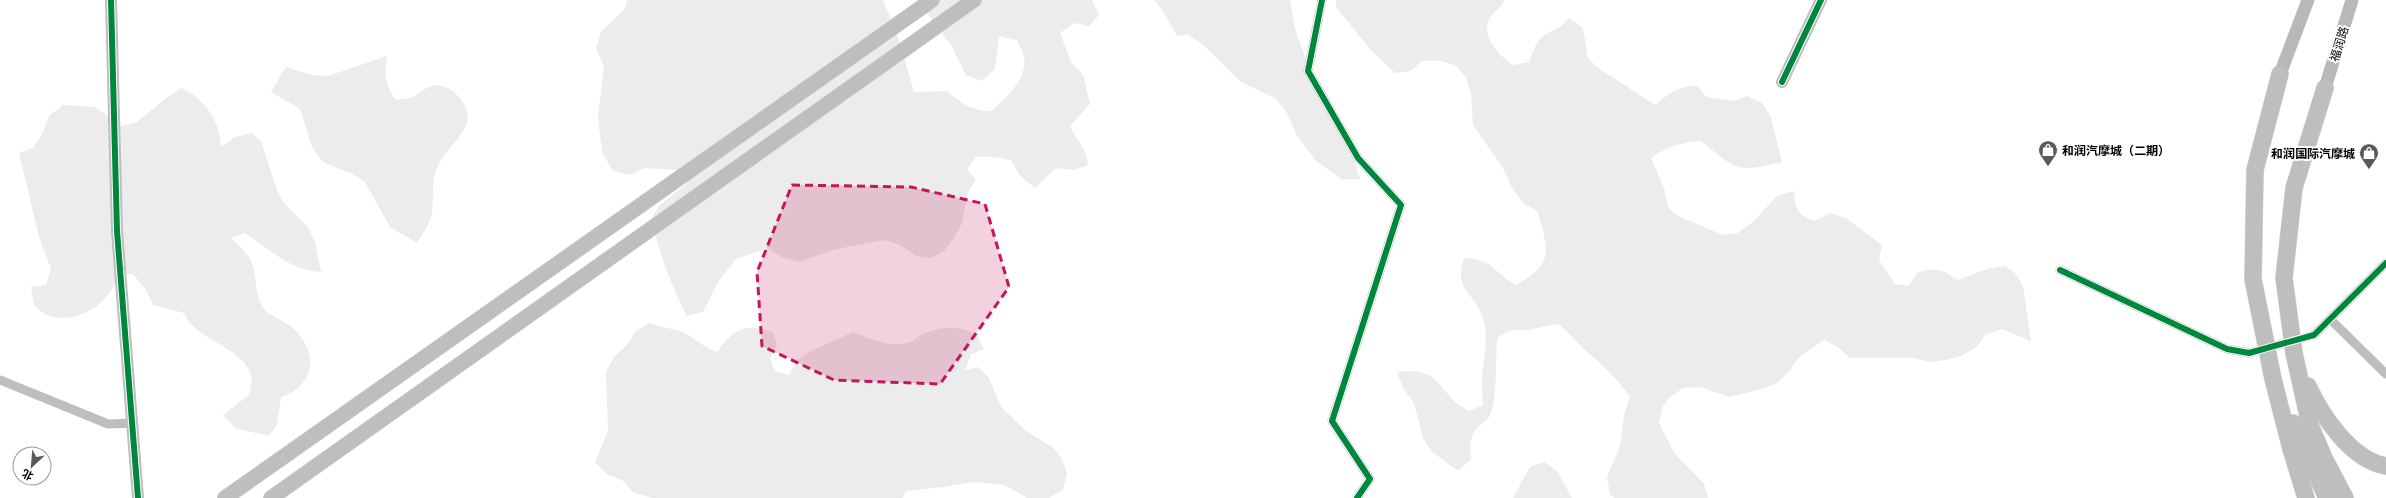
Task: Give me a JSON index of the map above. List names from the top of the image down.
{
  "streets": {
    "main road": ["福润路"]
  },
  "places": {
    "shop": ["和润汽摩城（二期）", "和润国际汽摩城"]
  },
  "north": "bottom left"
}
